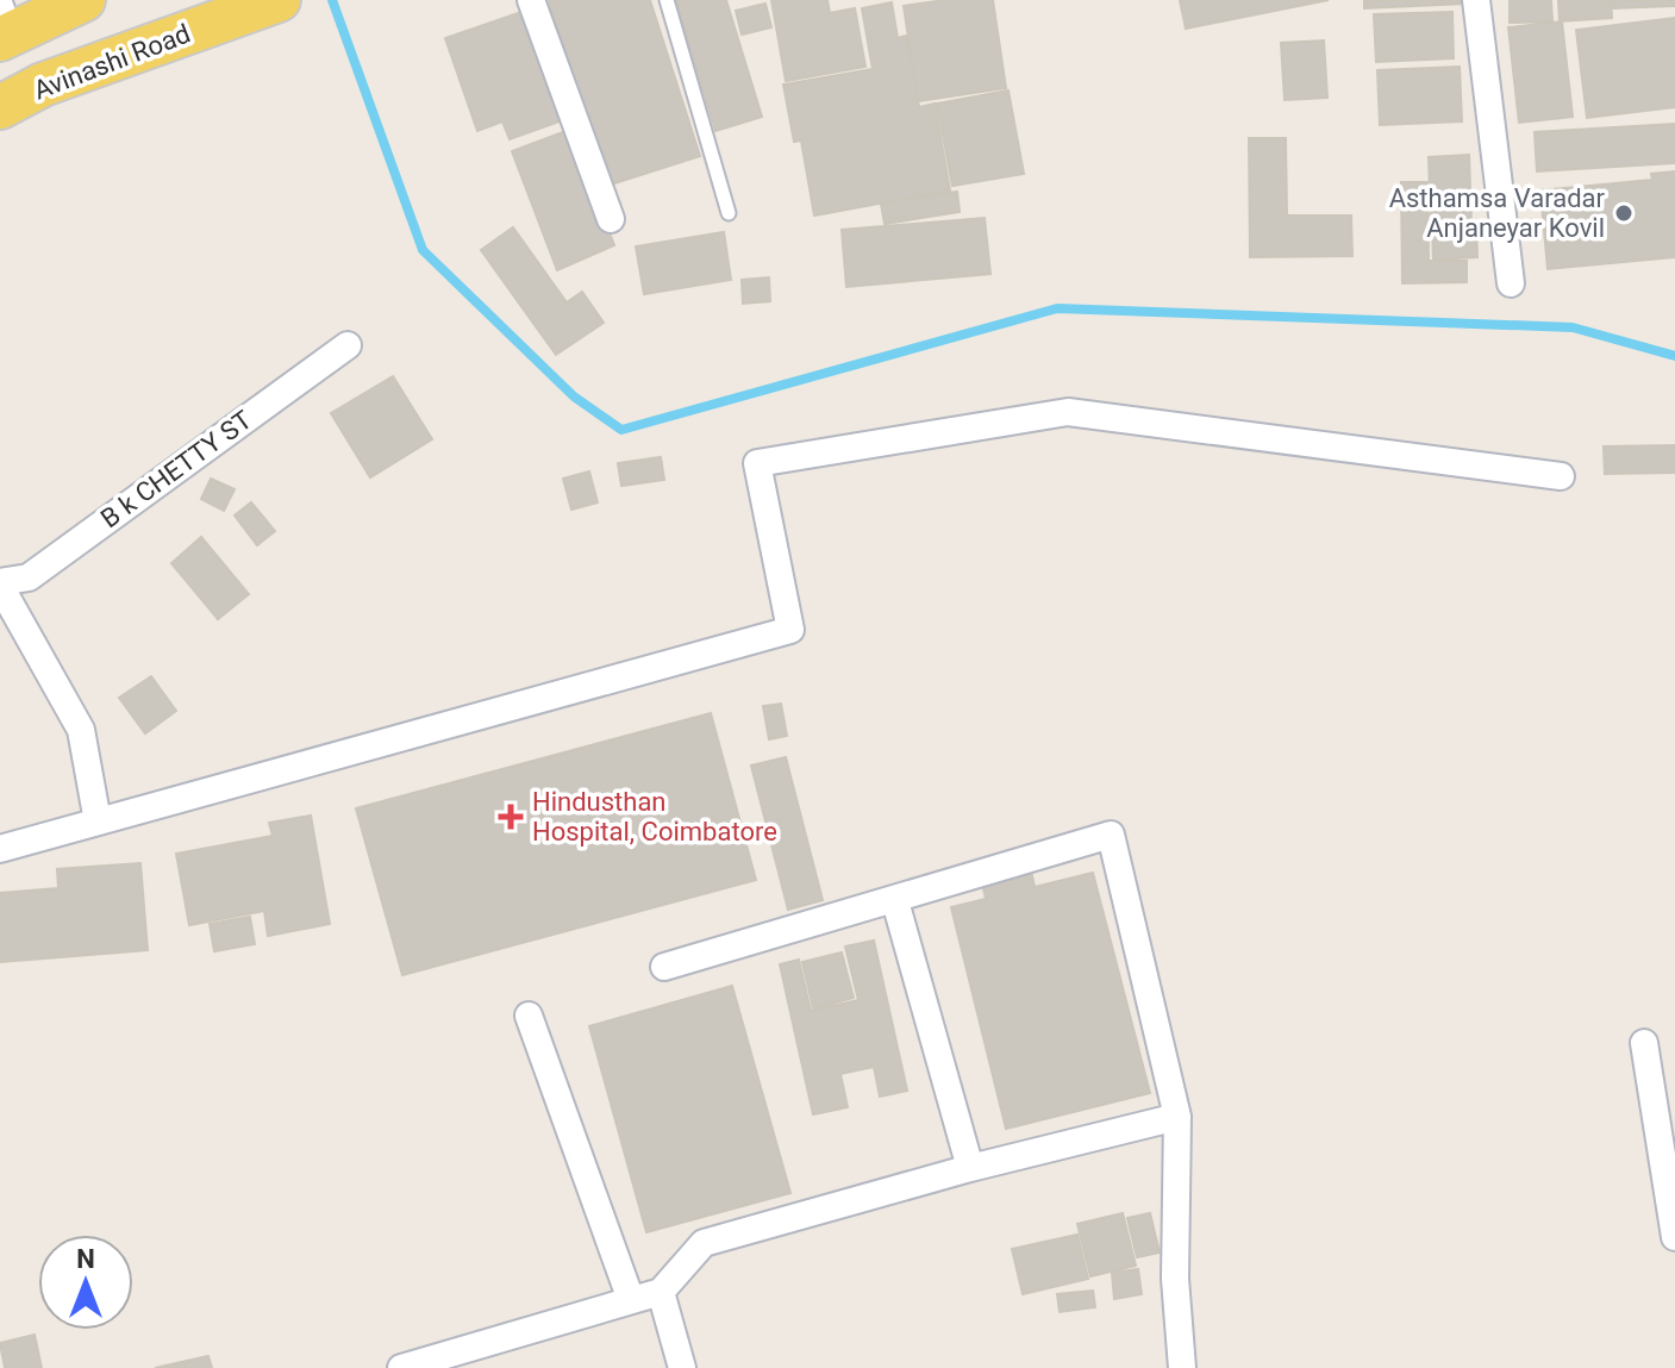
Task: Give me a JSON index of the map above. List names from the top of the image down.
{
  "streets": {
    "main road": ["Avinashi Road"],
    "street": ["B k CHETTY ST"]
  },
  "places": {
    "other": ["Asthamsa Varadar Anjaneyar Kovil"],
    "health": ["Hindusthan Hospital, Coimbatore"]
  },
  "north": "top"
}
